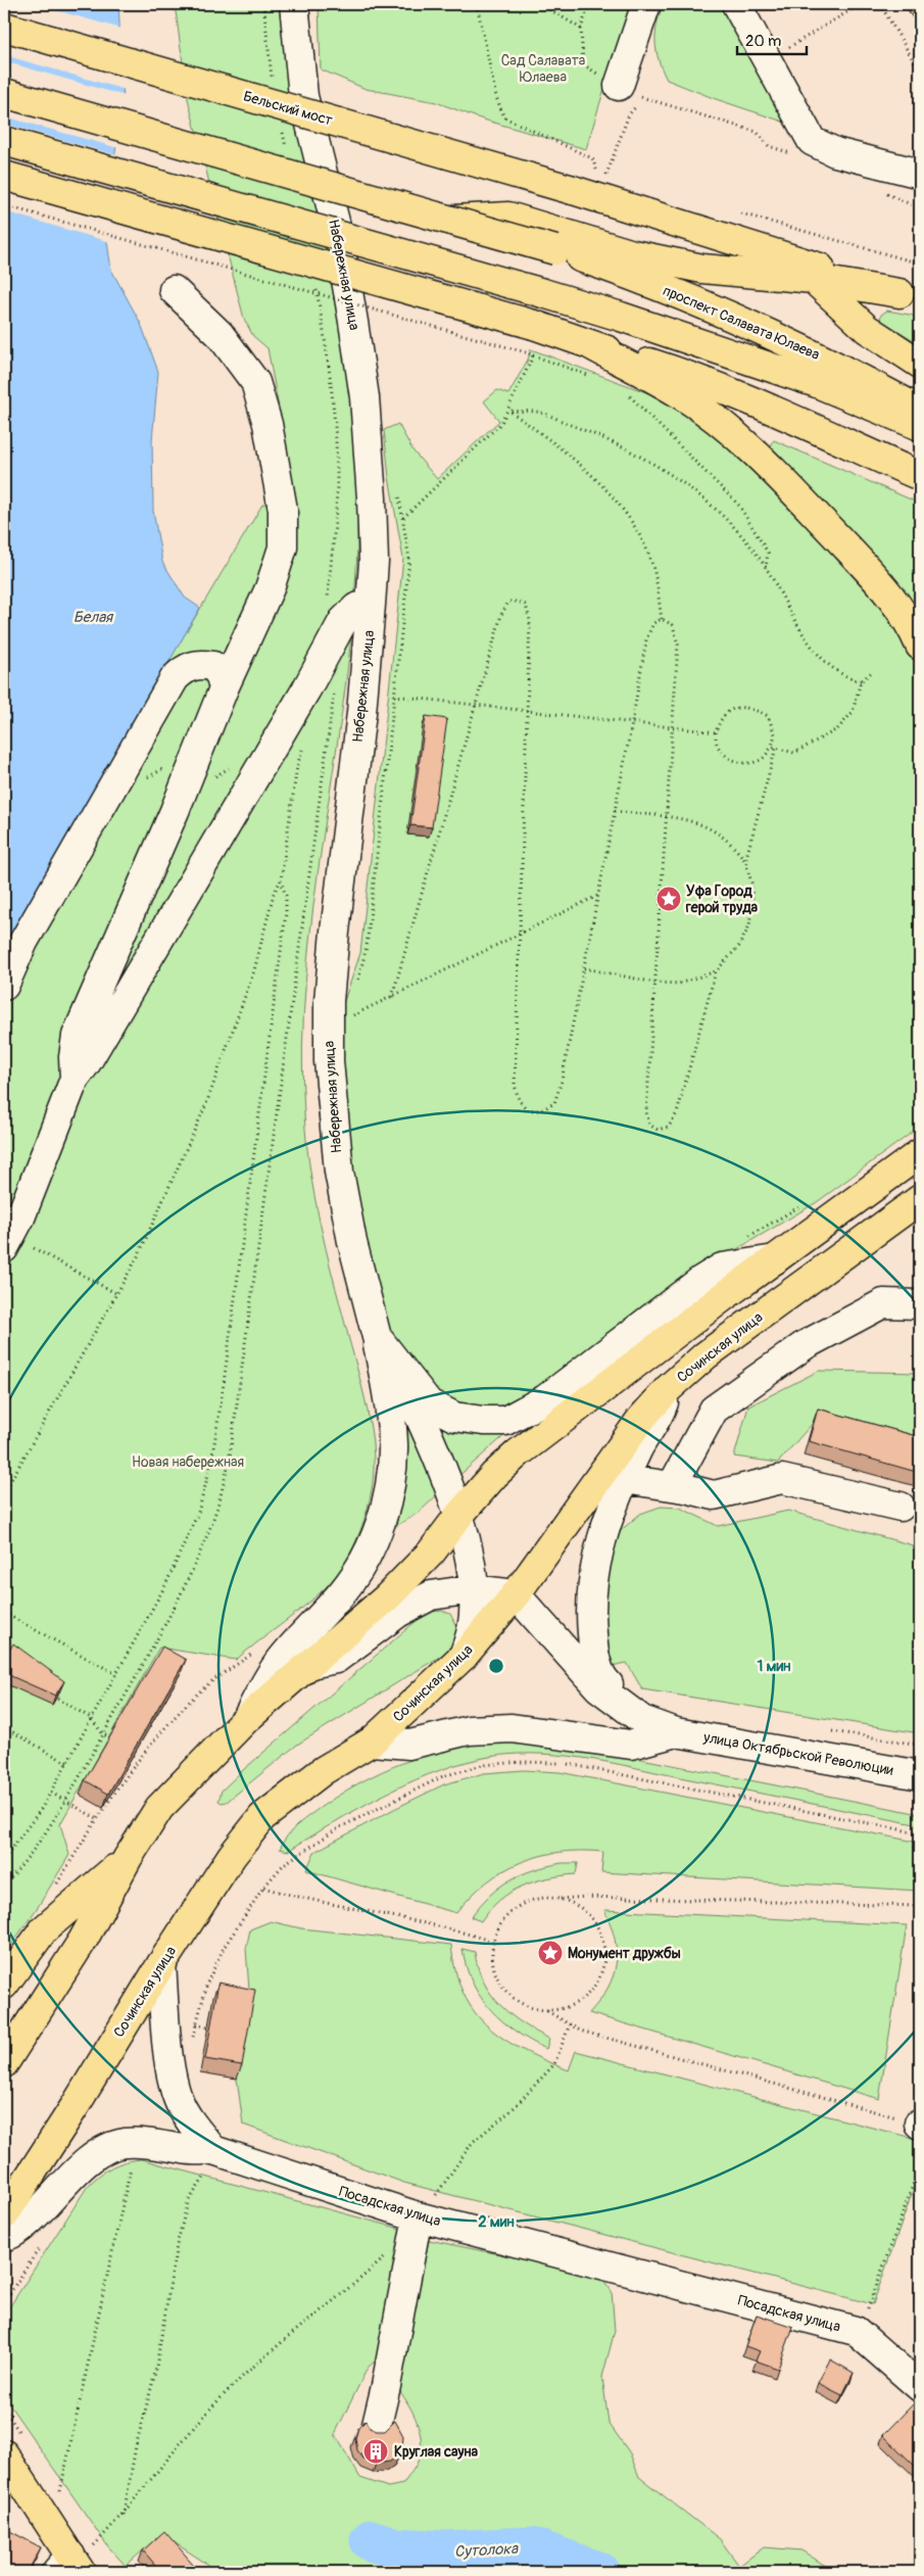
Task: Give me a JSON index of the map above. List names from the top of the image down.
{
  "streets": {
    "main road": ["Бельский мост", "проспект Салавата Юлаева", "Сочинская улица"],
    "street": ["Набережная улица", "улица Октябрьской Революции", "Посадская улица"]
  },
  "water": ["Белая", "Сутолока"],
  "parks": ["Сад Салавата Юлаева", "Новая набережная"],
  "places": {
    "place": ["Уфа Город герой труда", "Монумент дружбы"],
    "building": ["Круглая сауна"]
  },
  "scale_bar": "20 m",
  "rings": ["1 мин", "2 мин"]
}
